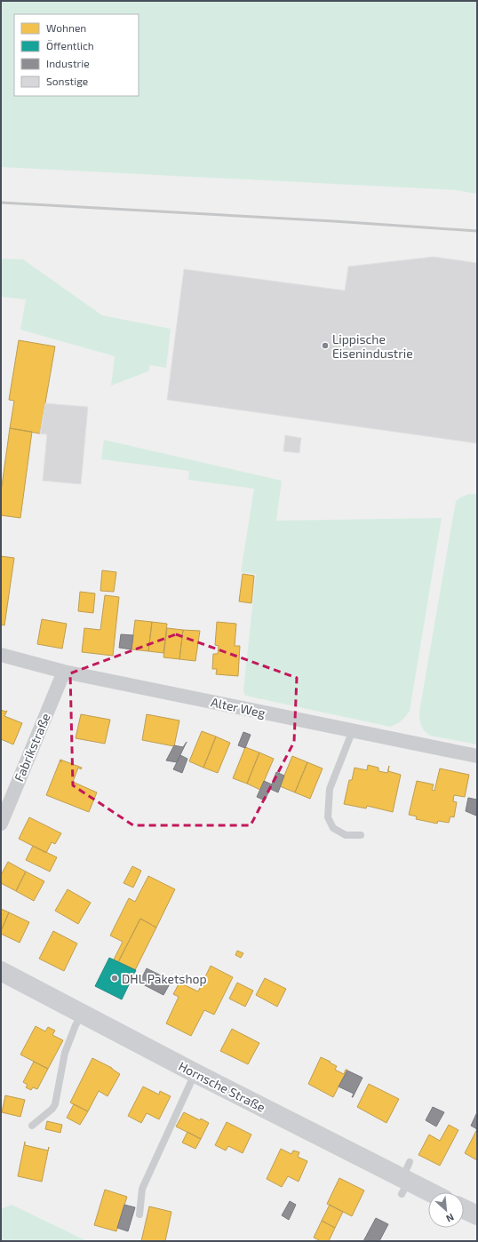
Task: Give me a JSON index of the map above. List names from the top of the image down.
{
  "streets": {
    "main road": ["Hornsche Straße"],
    "street": ["Alter Weg", "Fabrikstraße"]
  },
  "crossings": [
    ["Alter Weg", "Fabrikstraße"]
  ],
  "places": ["Lippische Eisenindustrie", "DHL Paketshop"],
  "legend": [
    "Wohnen",
    "Öffentlich",
    "Industrie",
    "Sonstige"
  ],
  "north": "bottom right"
}
